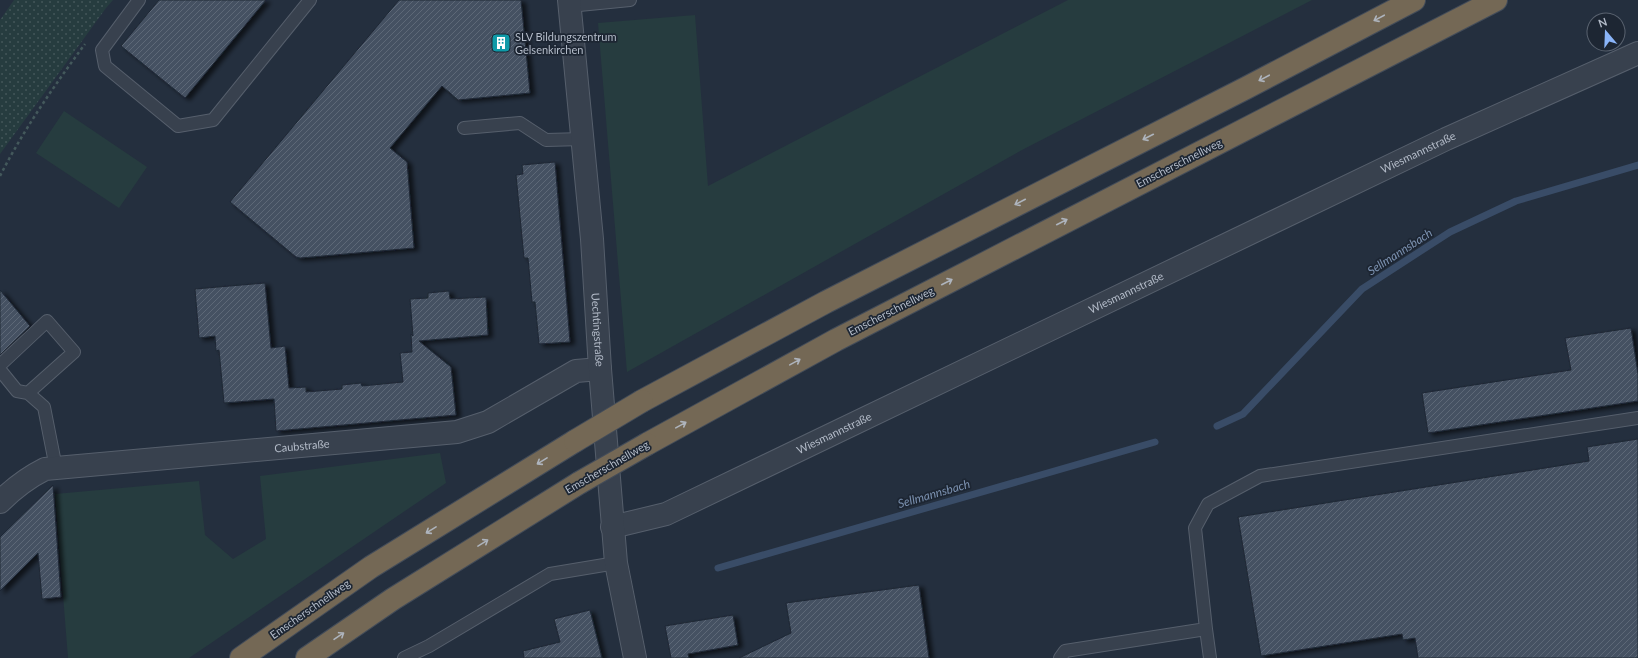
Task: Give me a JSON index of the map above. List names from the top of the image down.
{
  "streets": {
    "highway": ["Emscherschnellweg"],
    "street": ["Wiesmannstraße", "Uechtingstraße", "Caubstraße"]
  },
  "crossings": [
    ["Wiesmannstraße", "Uechtingstraße"],
    ["Uechtingstraße", "Caubstraße"]
  ],
  "water": ["Sellmannsbach"],
  "places": {
    "building": ["SLV Bildungszentrum Gelsenkirchen"]
  },
  "north": "top"
}
